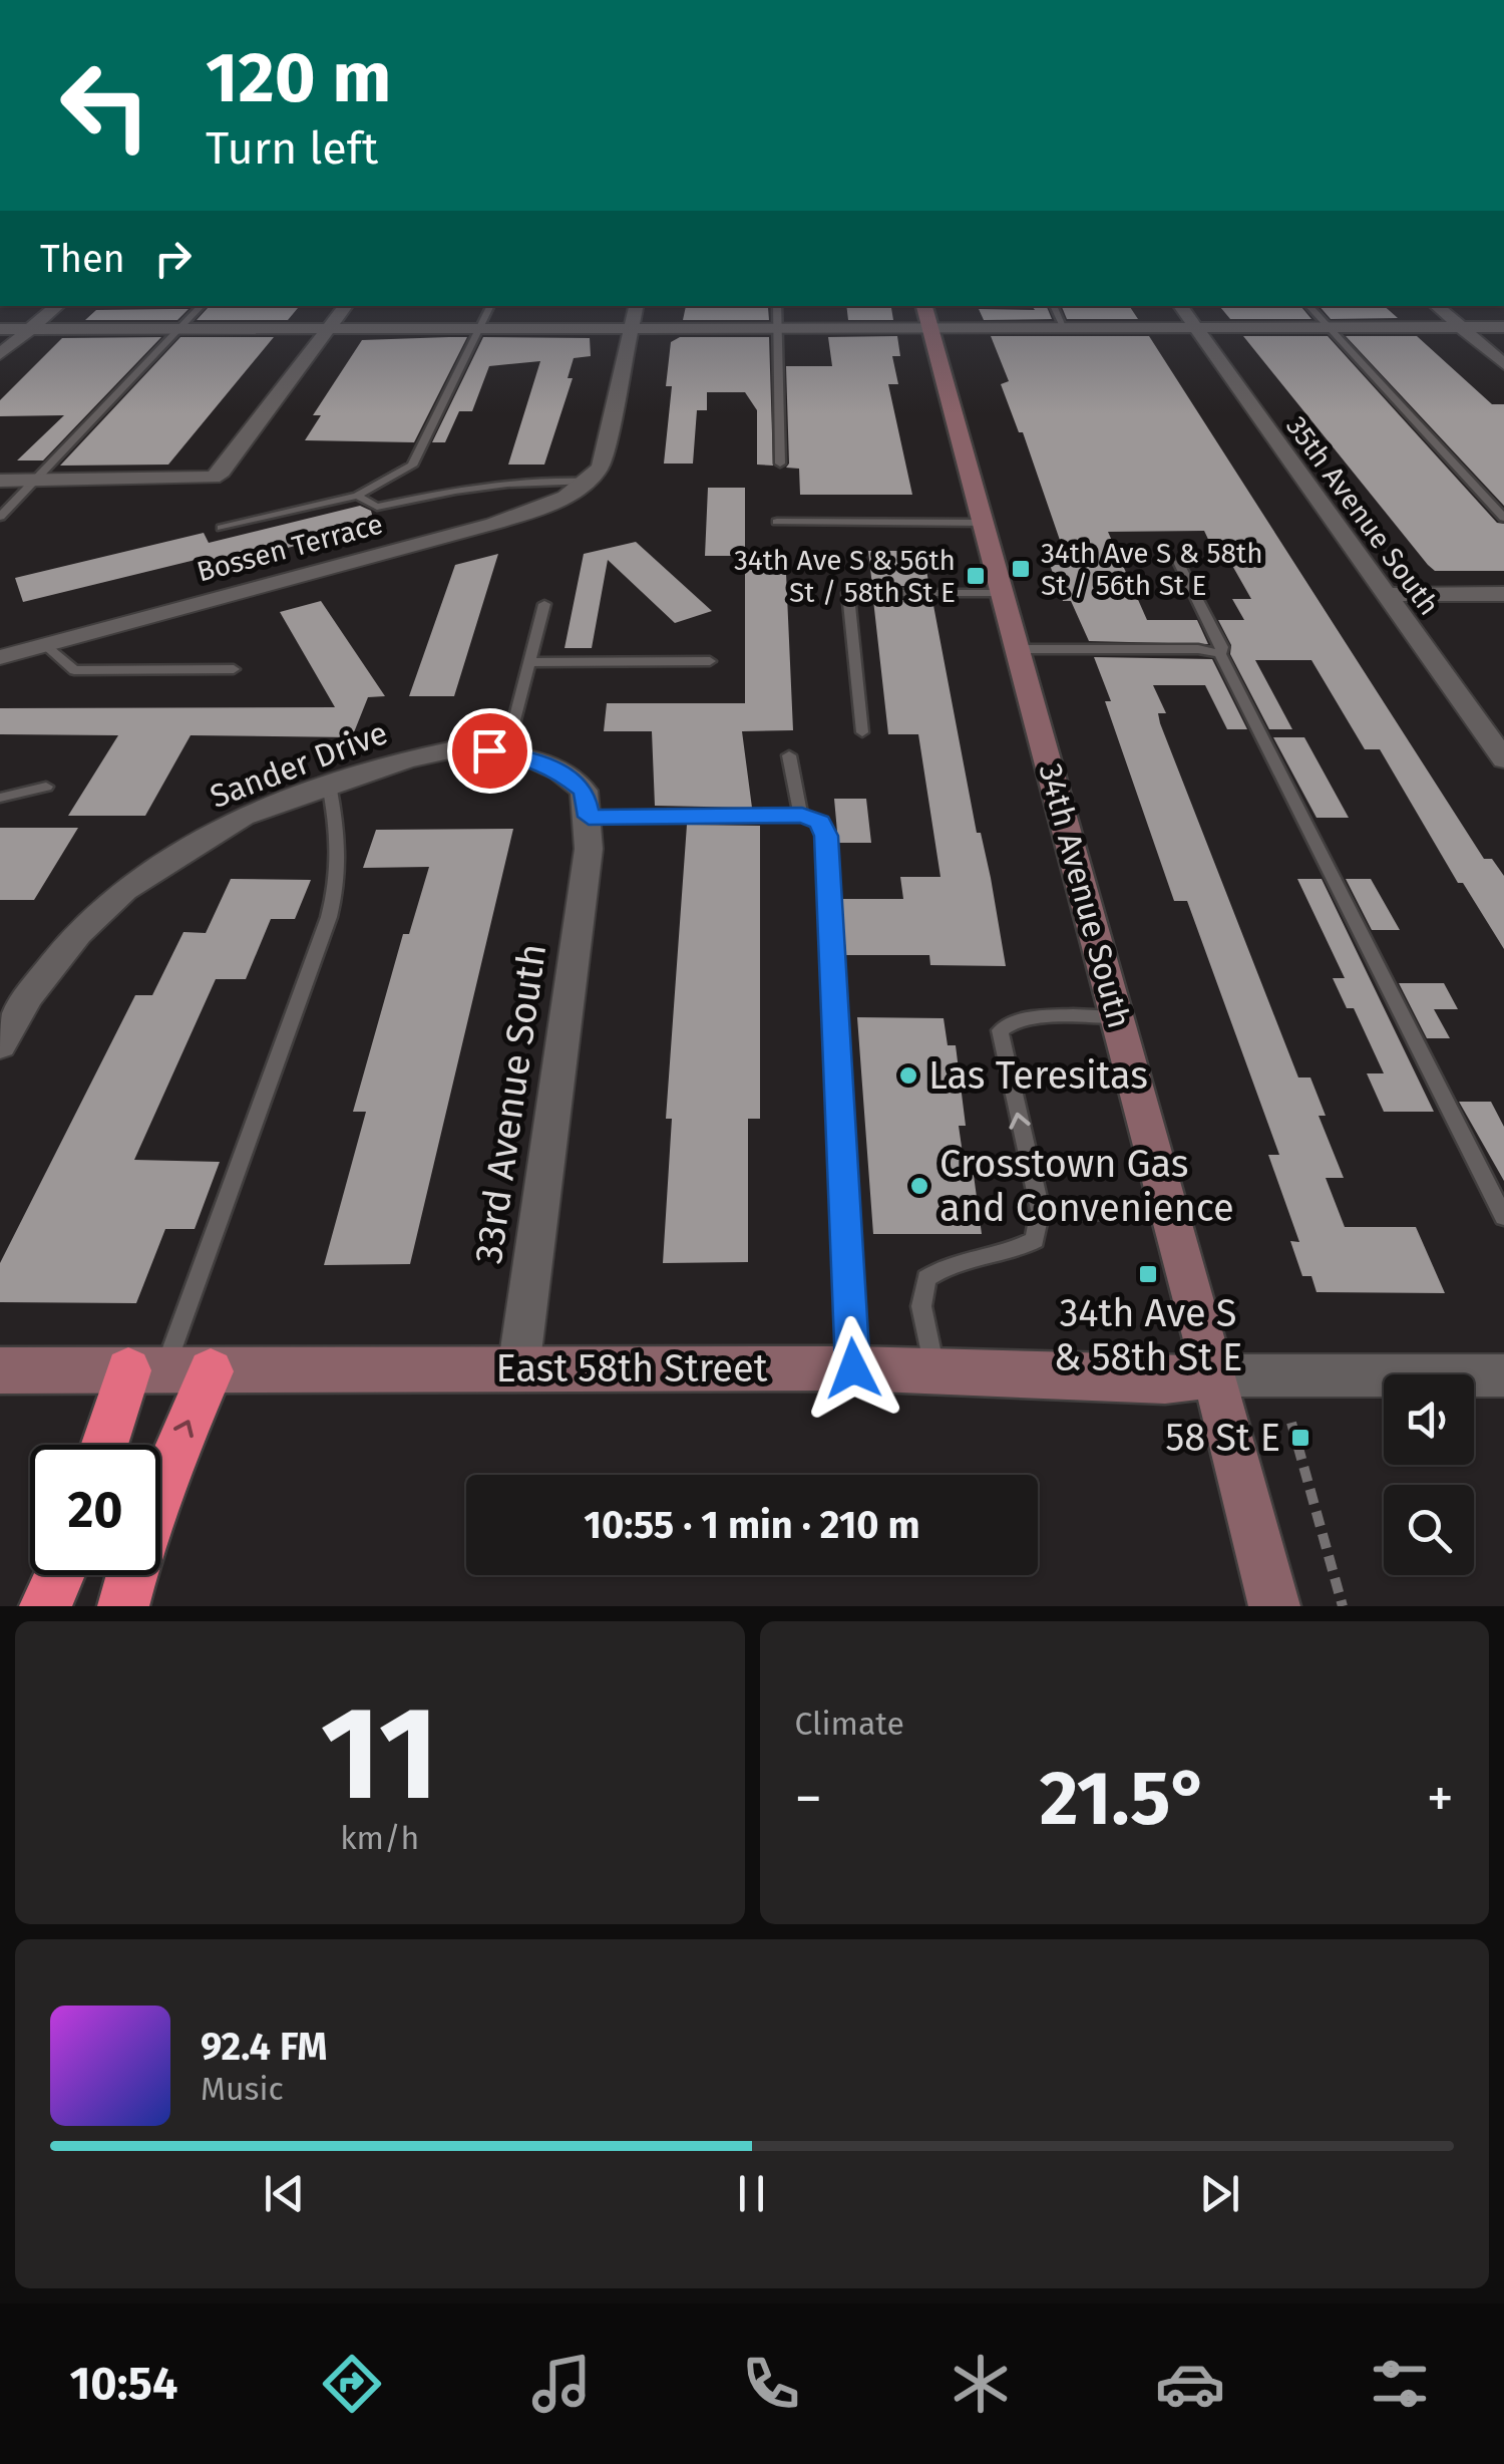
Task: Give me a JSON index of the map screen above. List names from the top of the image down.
{
  "streets": {
    "street": [
      "35th Avenue South",
      "Bossen Terrace",
      "Sander Drive",
      "34th Avenue South",
      "33rd Avenue South",
      "East 58th Street"
    ]
  },
  "crossings": [
    ["Sander Drive", "33rd Avenue South"],
    ["34th Avenue South", "East 58th Street"],
    ["33rd Avenue South", "East 58th Street"]
  ],
  "places": {
    "transit": [
      "34th Ave S & 58th St / 56th St E",
      "34th Ave S & 56th St / 58th St E",
      "34th Ave S & 58th St E",
      "58 St E"
    ],
    "other": ["Las Teresitas", "Crosstown Gas and Convenience"]
  },
  "page": {
    "turn": ["120 m", "Turn left"],
    "then": "Then",
    "limit": "20",
    "trip": "10:55 · 1 min · 210 m",
    "tile": [
      ["11", "km/h"],
      "Climate"
    ],
    "heat": ["−", "21.5°", "+"],
    "song": ["92.4 FM", "Music"],
    "tabs": "10:54"
  }
}
